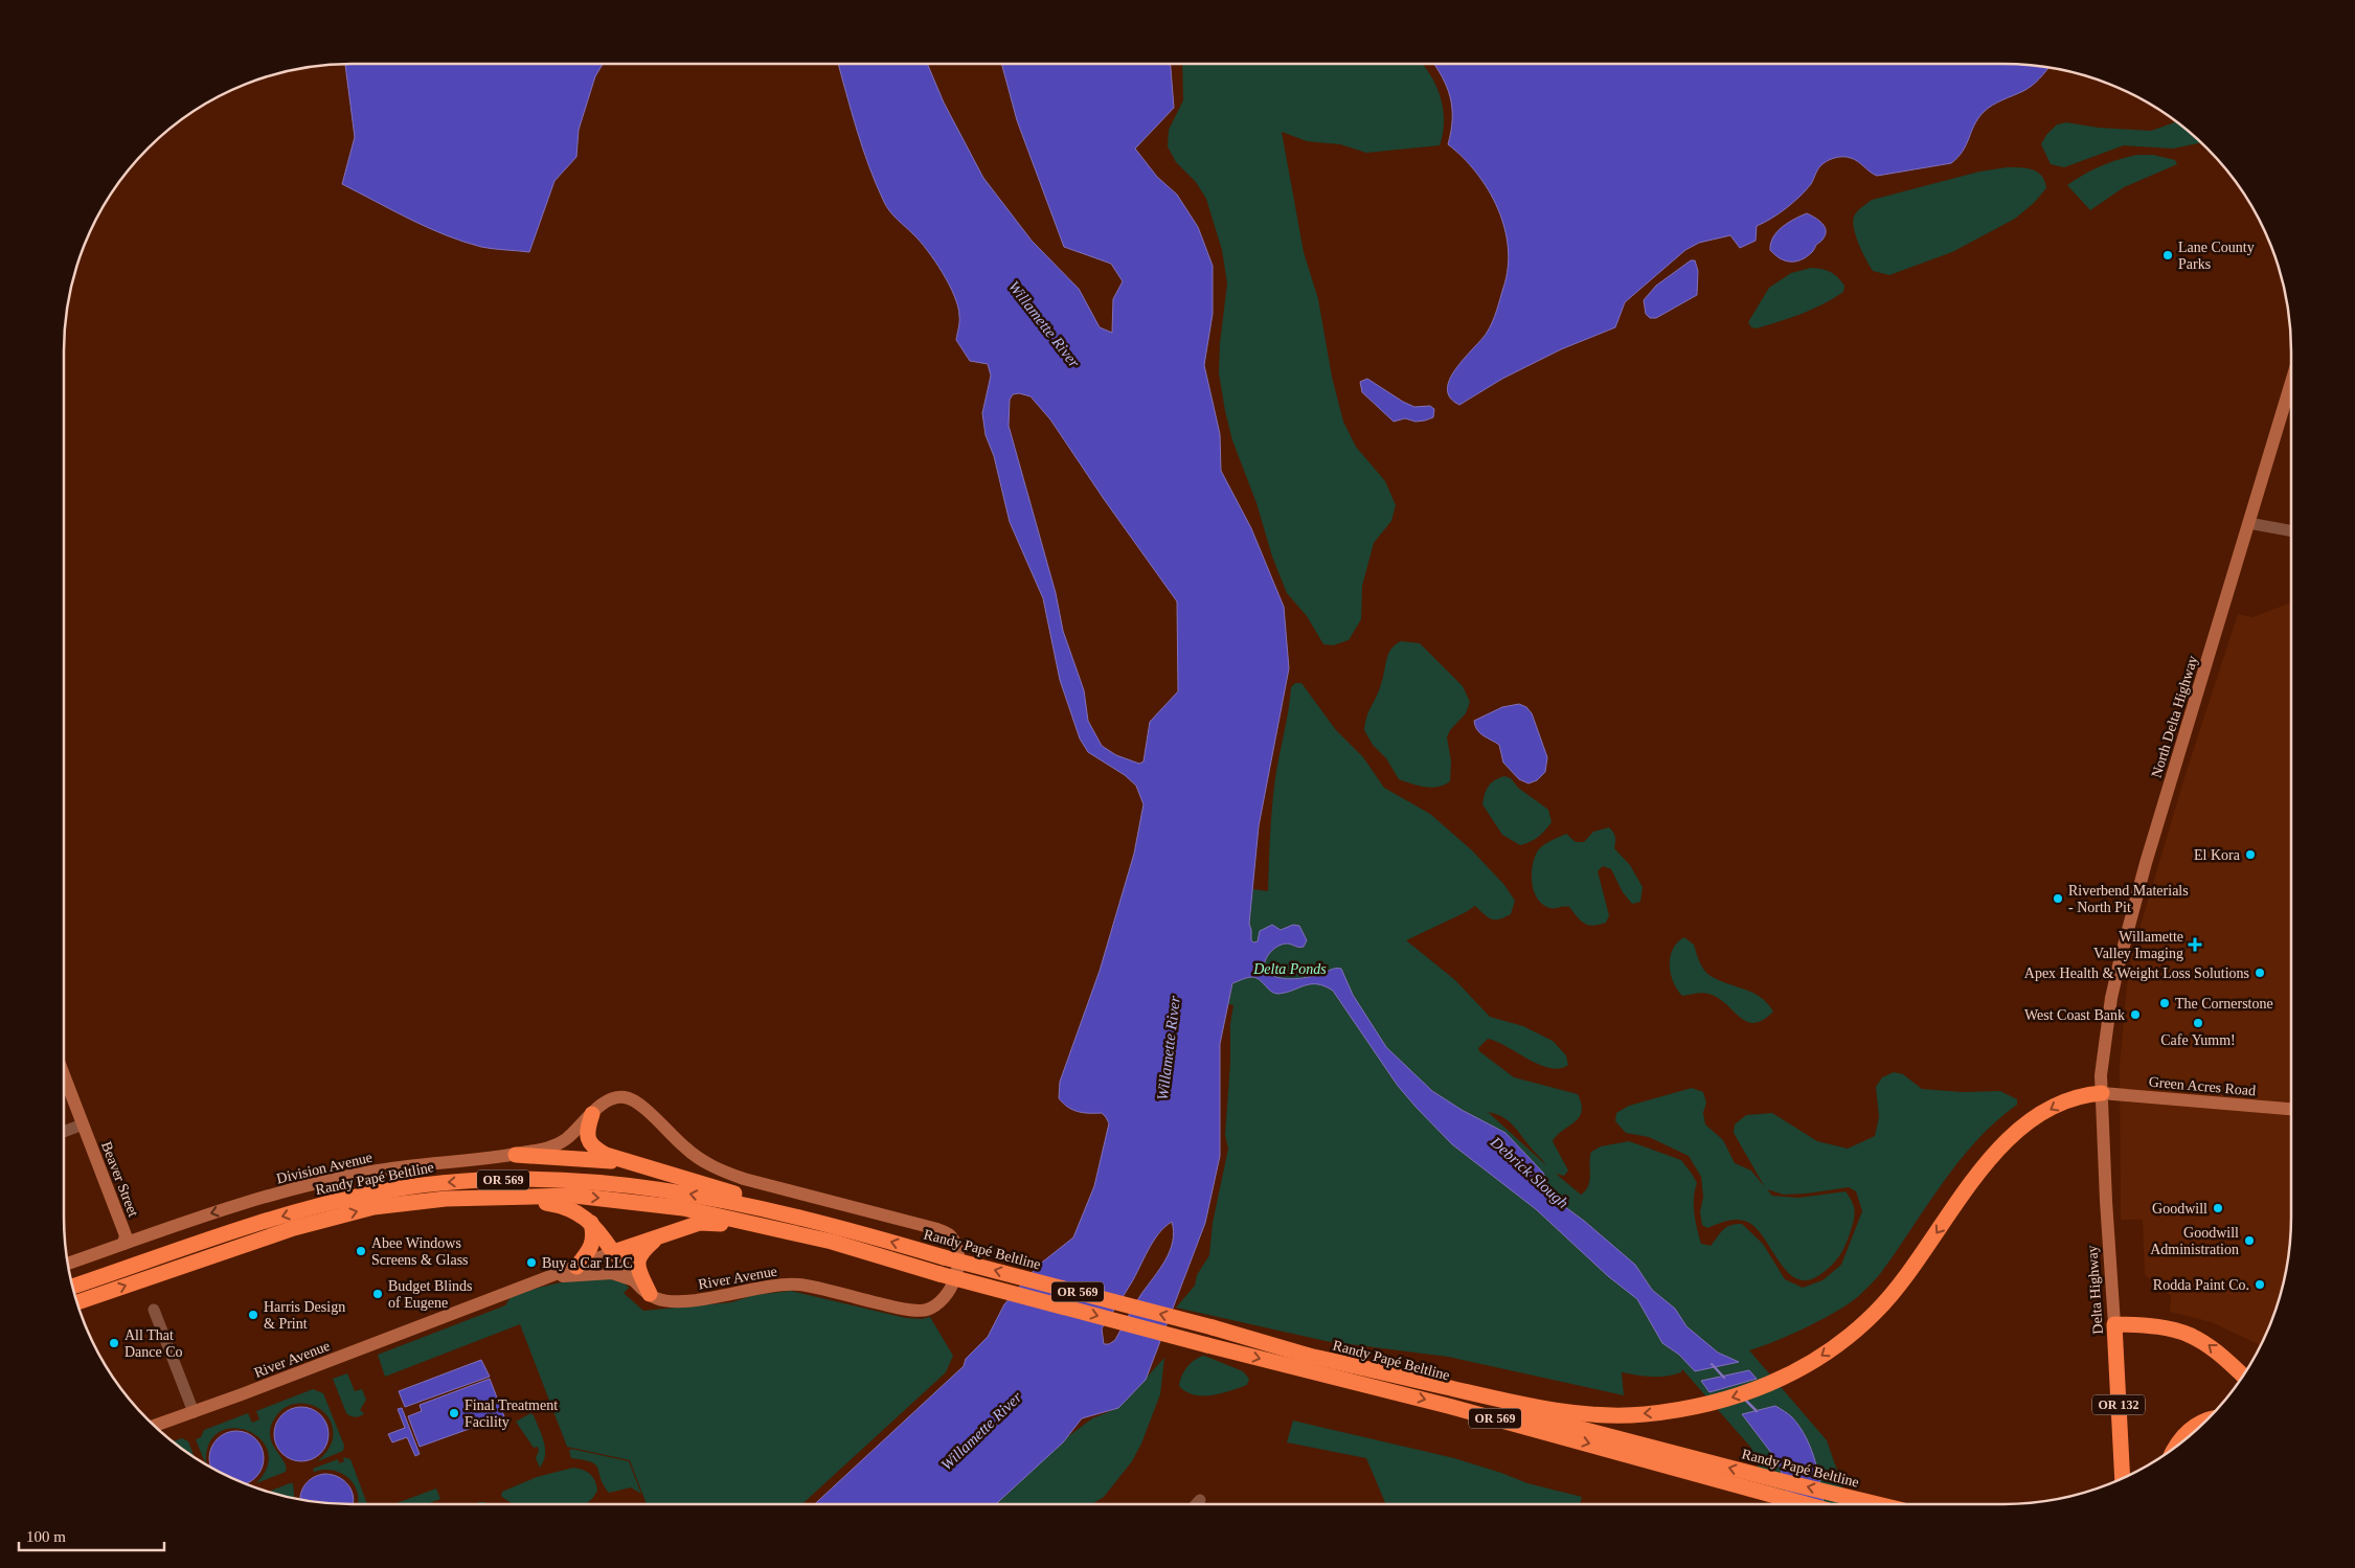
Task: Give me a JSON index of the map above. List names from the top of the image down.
{
  "streets": {
    "highway": [
      "Randy Papé Beltline",
      "OR 569",
      "Delta Highway",
      "OR 132"
    ],
    "street": [
      "North Delta Highway",
      "Green Acres Road",
      "Division Avenue",
      "Beaver Street",
      "River Avenue"
    ]
  },
  "crossings": [
    ["North Delta Highway", "Green Acres Road"],
    ["North Delta Highway", "Delta Highway"],
    ["Green Acres Road", "Delta Highway"],
    ["Division Avenue", "Beaver Street"],
    ["Division Avenue", "River Avenue"]
  ],
  "one_way": ["Division Avenue"],
  "water": ["Willamette River", "Debrick Slough"],
  "parks": ["Delta Ponds"],
  "places": {
    "other": [
      "Lane County Parks",
      "El Kora",
      "Riverbend Materials - North Pit",
      "Apex Health & Weight Loss Solutions",
      "The Cornerstone",
      "West Coast Bank",
      "Cafe Yumm!",
      "Goodwill",
      "Goodwill Administration",
      "Abee Windows Screens & Glass",
      "Buy a Car LLC",
      "Rodda Paint Co.",
      "Budget Blinds of Eugene",
      "Harris Design & Print",
      "All That Dance Co",
      "Final Treatment Facility"
    ],
    "health": ["Willamette Valley Imaging"]
  },
  "scale_bar": "100 m"
}
